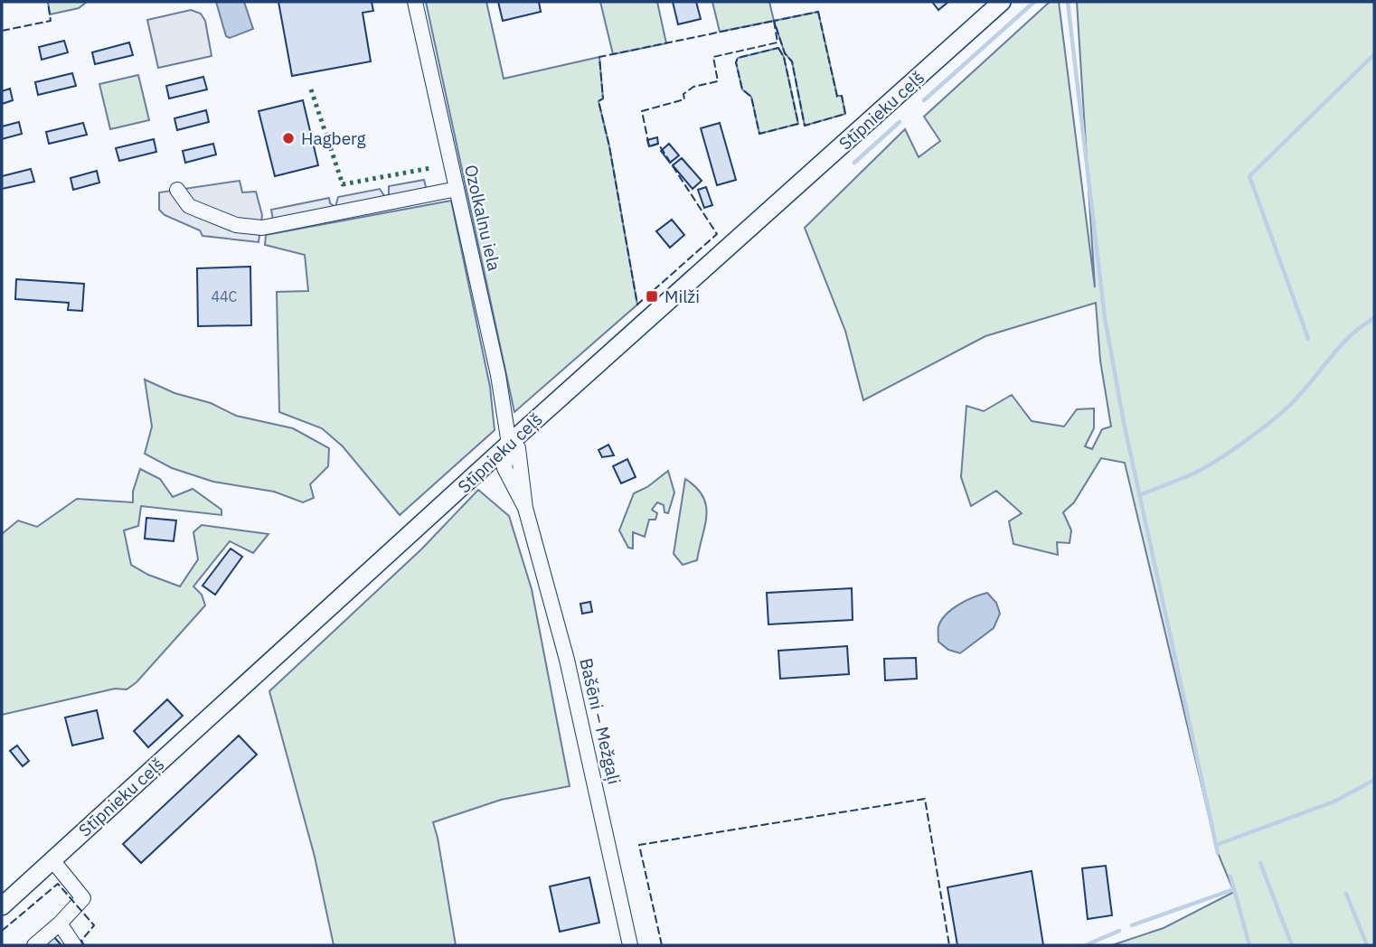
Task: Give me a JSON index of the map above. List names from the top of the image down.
{
  "streets": {
    "main road": ["Stīpnieku ceļš"],
    "street": ["Ozolkalnu iela", "Bašēni – Mežgaļi"]
  },
  "crossings": [
    ["Stīpnieku ceļš", "Ozolkalnu iela"],
    ["Stīpnieku ceļš", "Bašēni – Mežgaļi"],
    ["Ozolkalnu iela", "Bašēni – Mežgaļi"]
  ],
  "places": {
    "other": ["Hagberg"],
    "transit": ["Milži"]
  },
  "house_numbers": ["44C"]
}
